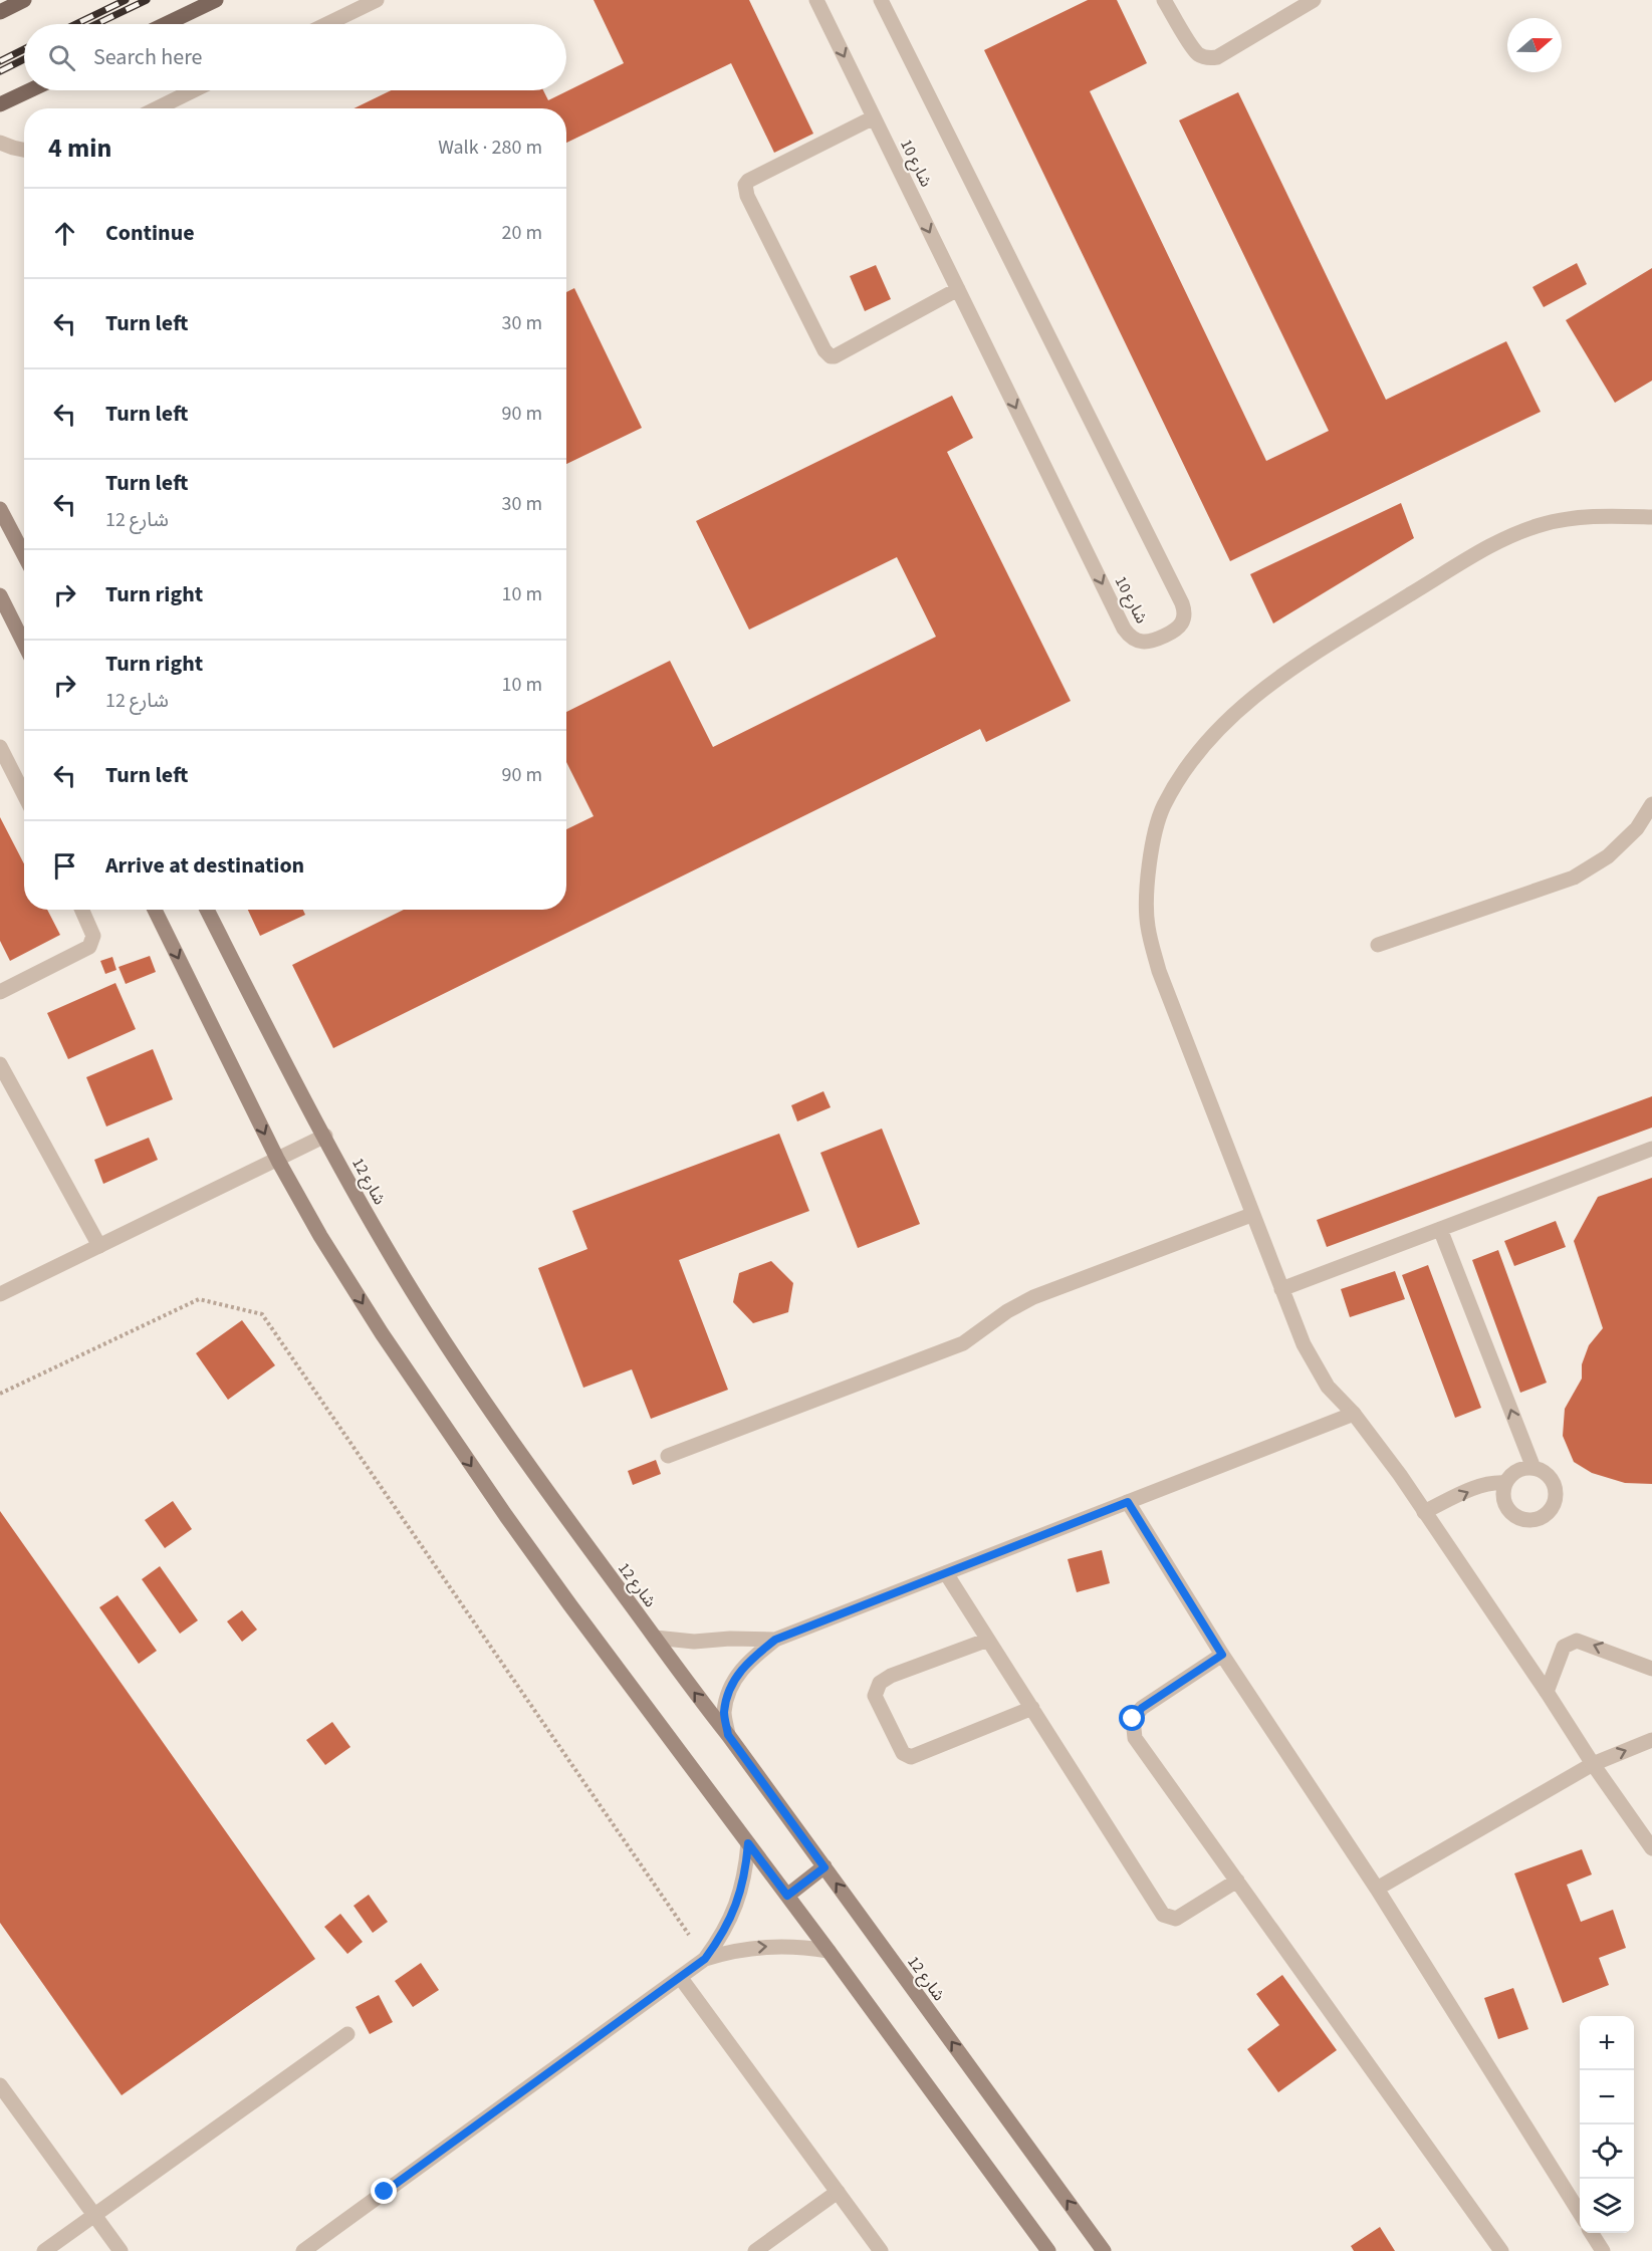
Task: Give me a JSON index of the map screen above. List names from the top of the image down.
{
  "streets": {
    "street": ["شارع 10", "شارع 12"]
  },
  "north": "right",
  "page": {
    "search": "Search here",
    "heading": ["4 min", "Walk · 280 m"],
    "list": [
      ["Continue", "20 m"],
      ["Turn left", "30 m"],
      ["Turn left", "90 m"],
      ["Turn left", "شارع 12", "30 m"],
      ["Turn right", "10 m"],
      ["Turn right", "شارع 12", "10 m"],
      ["Turn left", "90 m"],
      "Arrive at destination"
    ],
    "map_buttons": ["+", "−"]
  }
}
